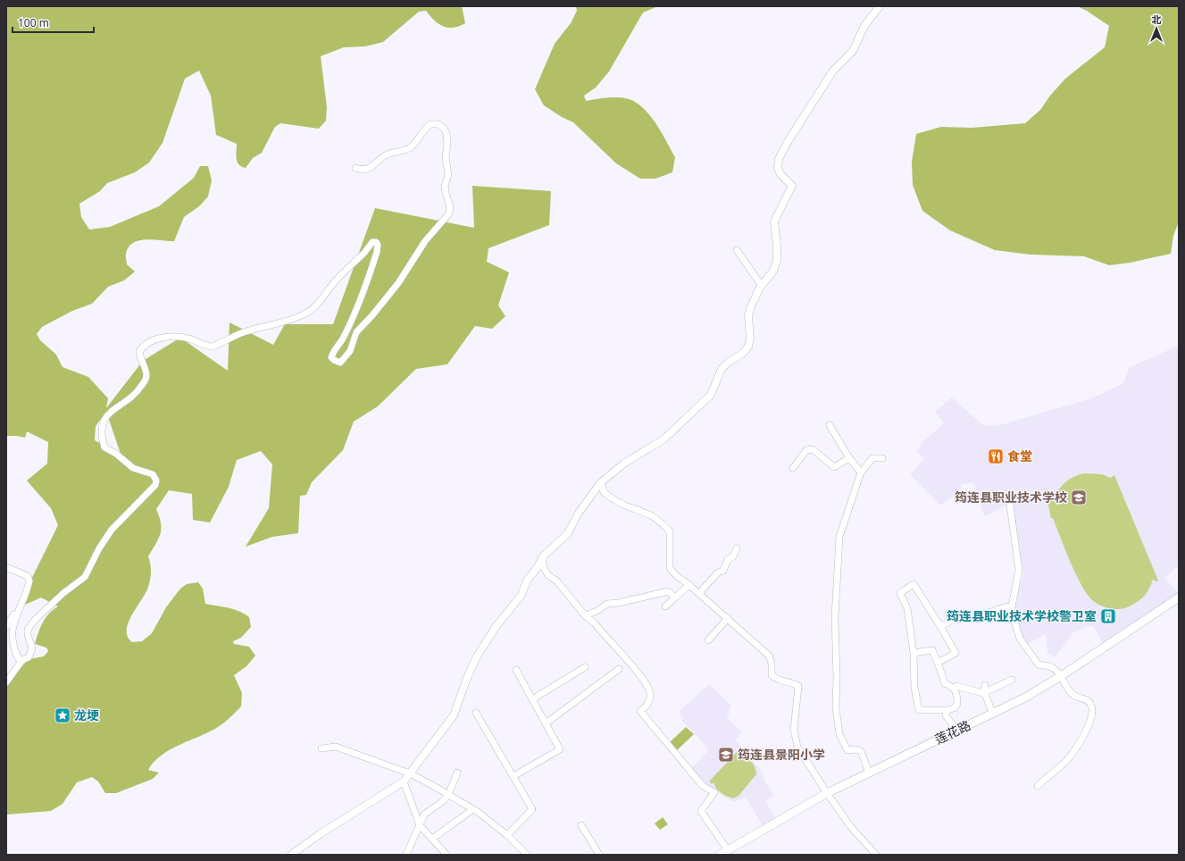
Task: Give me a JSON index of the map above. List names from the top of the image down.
{
  "streets": {
    "main road": ["莲花路"]
  },
  "places": {
    "restaurant": ["食堂"],
    "school or university": ["筠连县职业技术学校", "筠连县景阳小学"],
    "building": ["筠连县职业技术学校警卫室"],
    "place": ["龙埂"]
  },
  "scale_bar": "100 m",
  "north": "top"
}
